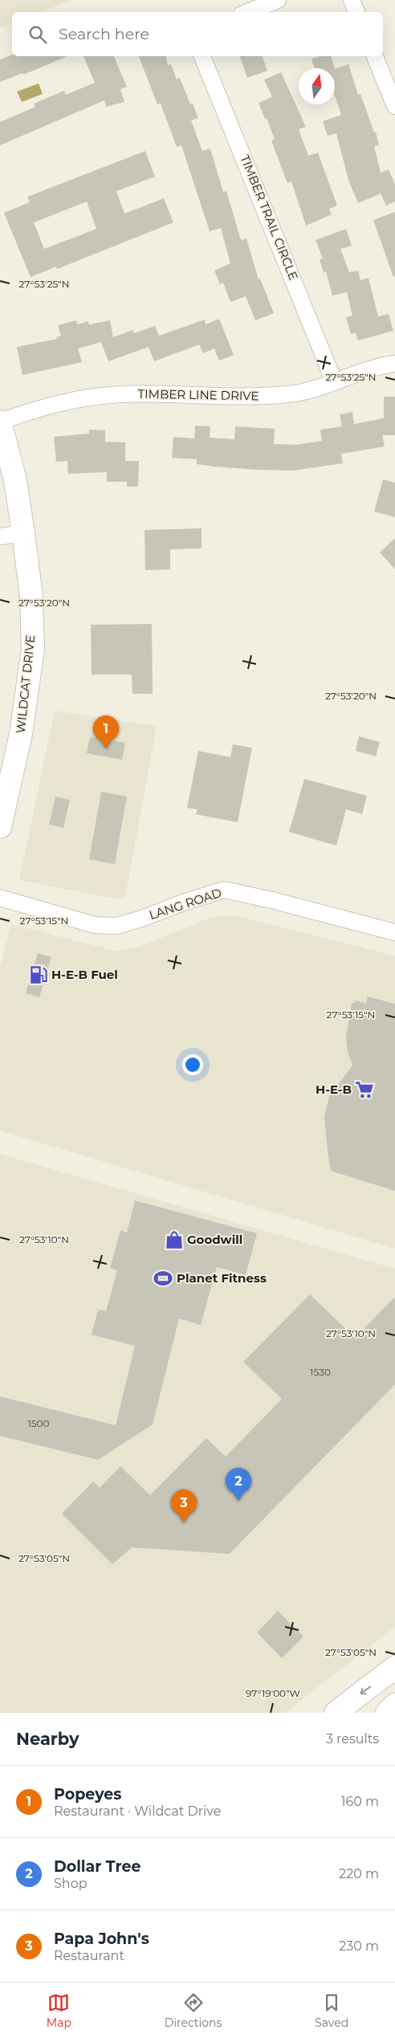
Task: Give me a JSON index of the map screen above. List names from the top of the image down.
{
  "streets": {
    "main road": ["WILDCAT DRIVE"],
    "street": ["TIMBER TRAIL CIRCLE", "TIMBER LINE DRIVE", "LANG ROAD"]
  },
  "crossings": [
    ["TIMBER TRAIL CIRCLE", "TIMBER LINE DRIVE"],
    ["TIMBER LINE DRIVE", "WILDCAT DRIVE"]
  ],
  "places": {
    "fuel station": ["H-E-B Fuel"],
    "supermarket": ["H-E-B"],
    "shop": ["Goodwill"],
    "sports": ["Planet Fitness"]
  },
  "house_numbers": ["1530", "1500"],
  "north": "top",
  "page": {
    "search": "Search here",
    "pins": ["1", "2", "3"],
    "heading": ["Nearby", "3 results"],
    "list": [
      {
        "mark": "1",
        "name": "Popeyes",
        "note": "Restaurant · Wildcat Drive",
        "value": "160 m"
      },
      {
        "mark": "2",
        "name": "Dollar Tree",
        "note": "Shop",
        "value": "220 m"
      },
      {
        "mark": "3",
        "name": "Papa John's",
        "note": "Restaurant",
        "value": "230 m"
      }
    ],
    "nav": ["Map", "Directions", "Saved"]
  },
  "coordinates": [
    "27°53'25\"N",
    "27°53'20\"N",
    "27°53'15\"N",
    "27°53'10\"N",
    "27°53'05\"N",
    "97°19'00\"W"
  ]
}
